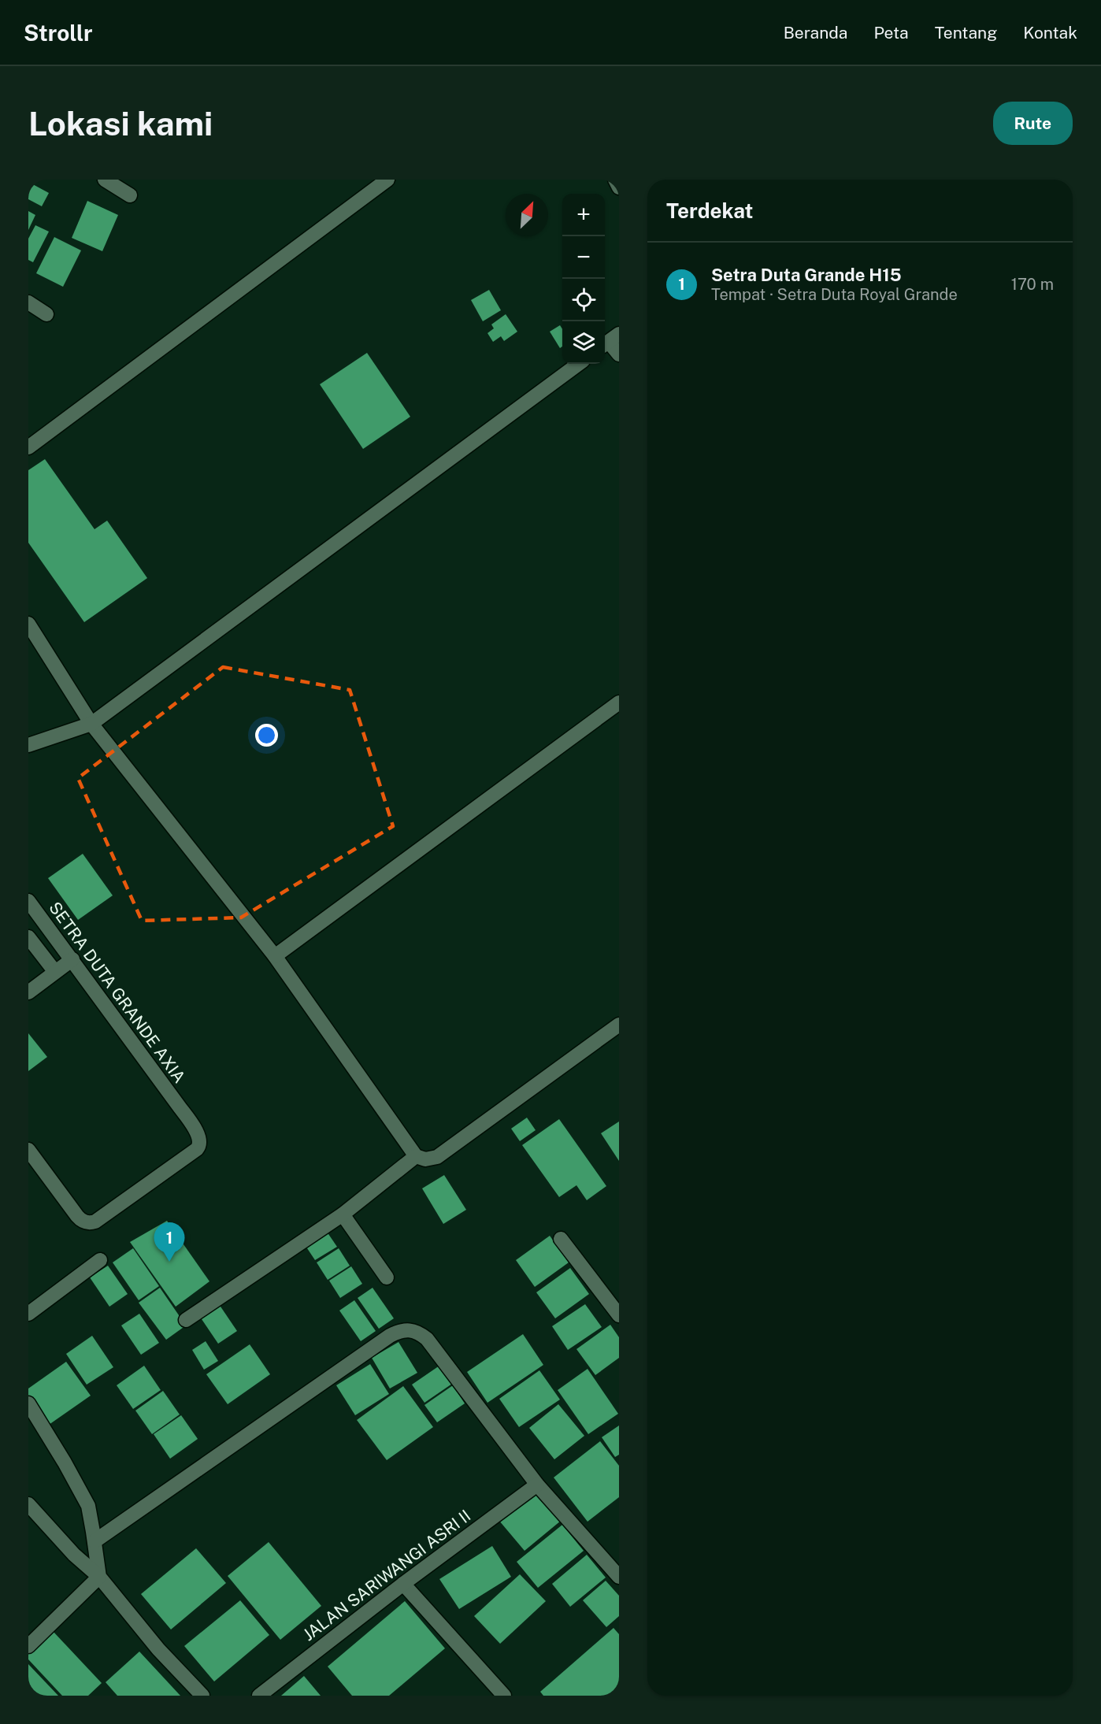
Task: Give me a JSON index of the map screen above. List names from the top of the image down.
{
  "streets": {
    "street": ["SETRA DUTA GRANDE AXIA", "JALAN SARIWANGI ASRI II"]
  },
  "north": "top right",
  "page": {
    "header": "Strollr",
    "nav": [
      "Beranda",
      "Peta",
      "Tentang",
      "Kontak"
    ],
    "buttons": "Rute",
    "title": "Lokasi kami",
    "heading": "Terdekat",
    "map_buttons": ["+", "−"],
    "list": [
      {
        "mark": "1",
        "name": "Setra Duta Grande H15",
        "note": "Tempat · Setra Duta Royal Grande",
        "value": "170 m"
      }
    ],
    "pins": "1"
  }
}
